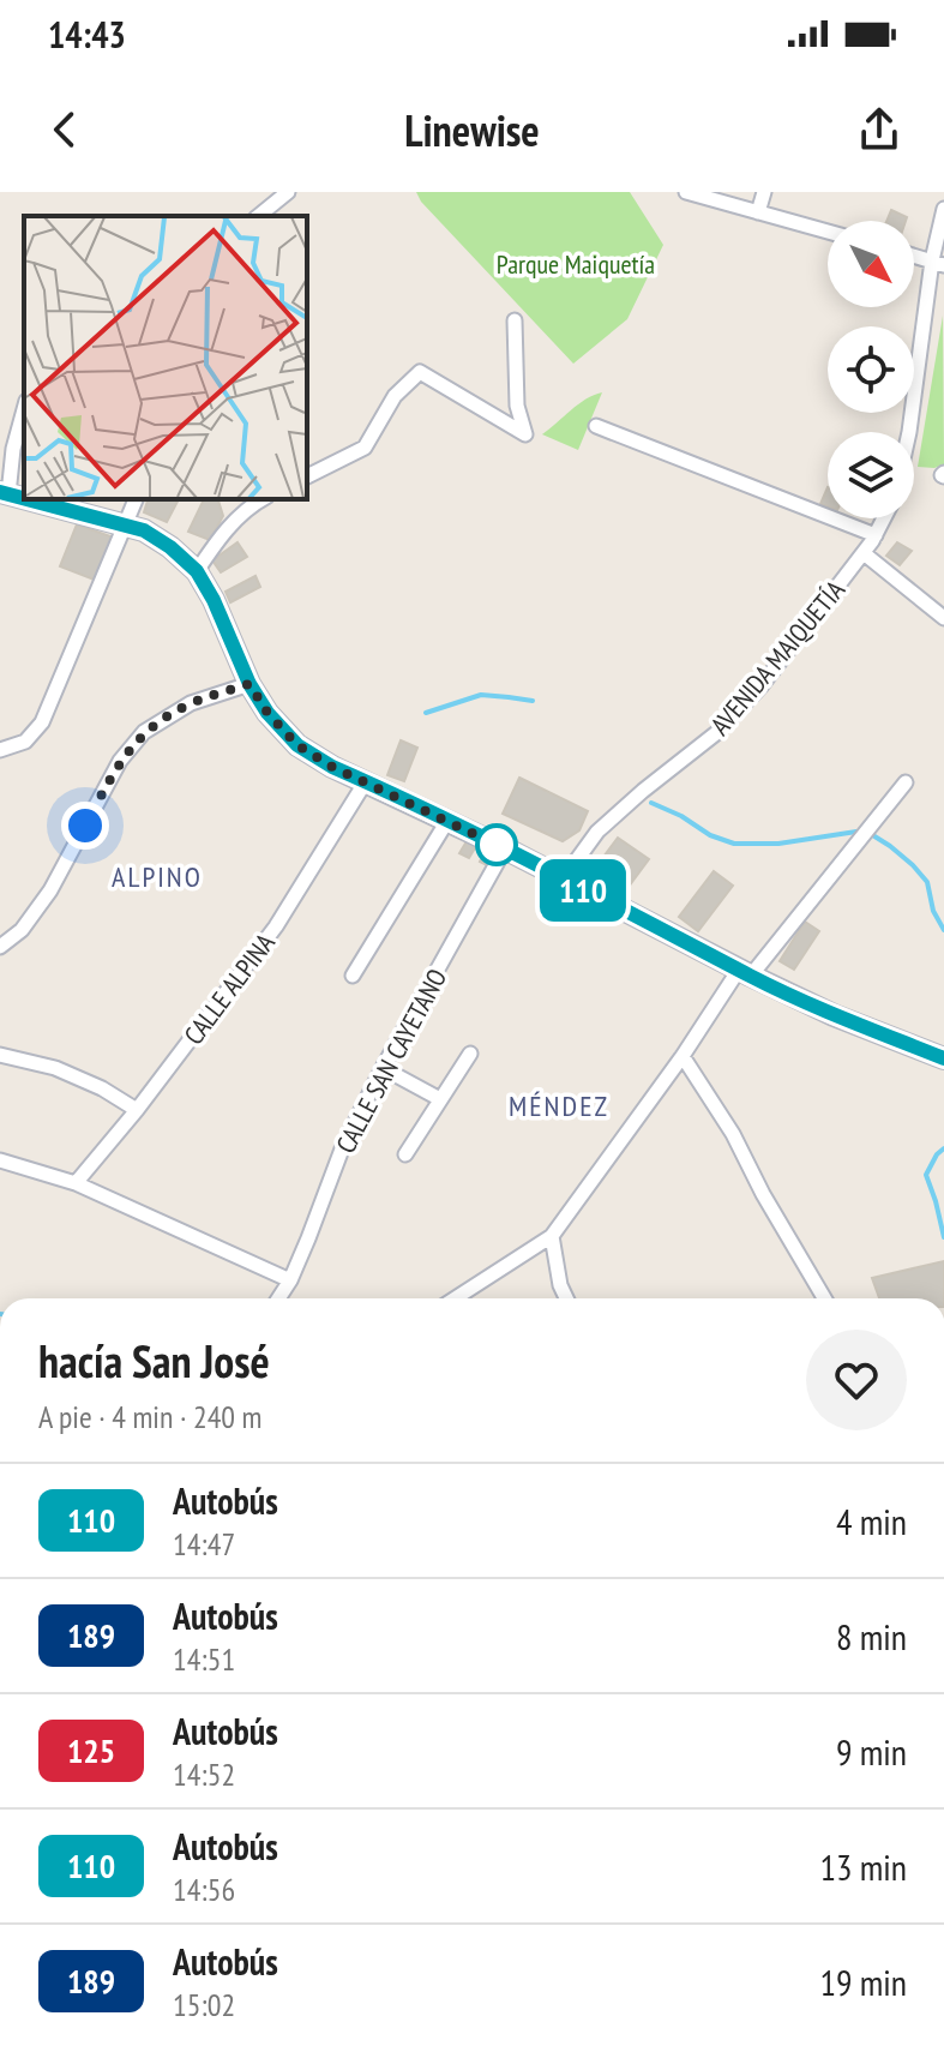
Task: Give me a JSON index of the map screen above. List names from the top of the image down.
{
  "streets": {
    "street": ["AVENIDA MAIQUETÍA", "CALLE ALPINA", "CALLE SAN CAYETANO"]
  },
  "districts": ["ALPINO", "MÉNDEZ"],
  "parks": ["Parque Maiquetía"],
  "lines": ["bus line 110"],
  "north": "bottom right",
  "page": {
    "status": "14:43",
    "header": "Linewise",
    "on_map": "110",
    "heading": ["hacía San José", "A pie · 4 min · 240 m"],
    "list": [
      {
        "mark": "110",
        "name": "Autobús",
        "note": "14:47",
        "value": "4 min"
      },
      {
        "mark": "189",
        "name": "Autobús",
        "note": "14:51",
        "value": "8 min"
      },
      {
        "mark": "125",
        "name": "Autobús",
        "note": "14:52",
        "value": "9 min"
      },
      {
        "mark": "110",
        "name": "Autobús",
        "note": "14:56",
        "value": "13 min"
      },
      {
        "mark": "189",
        "name": "Autobús",
        "note": "15:02",
        "value": "19 min"
      }
    ]
  }
}
